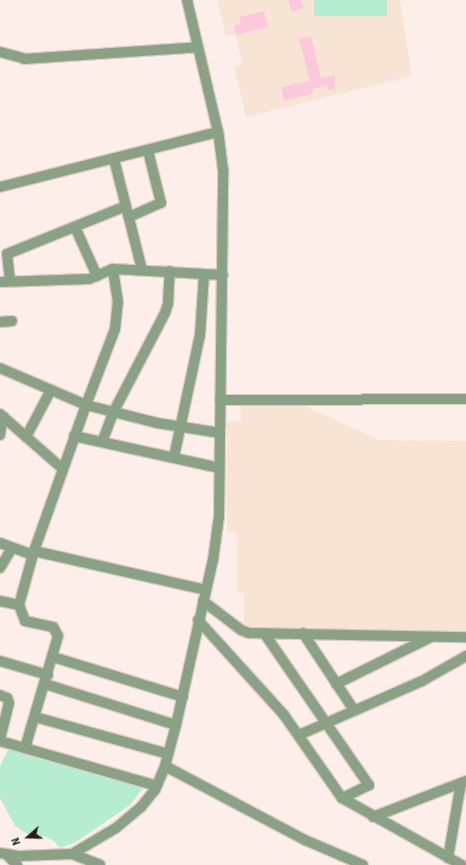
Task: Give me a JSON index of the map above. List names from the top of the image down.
{
  "north": "left"
}
